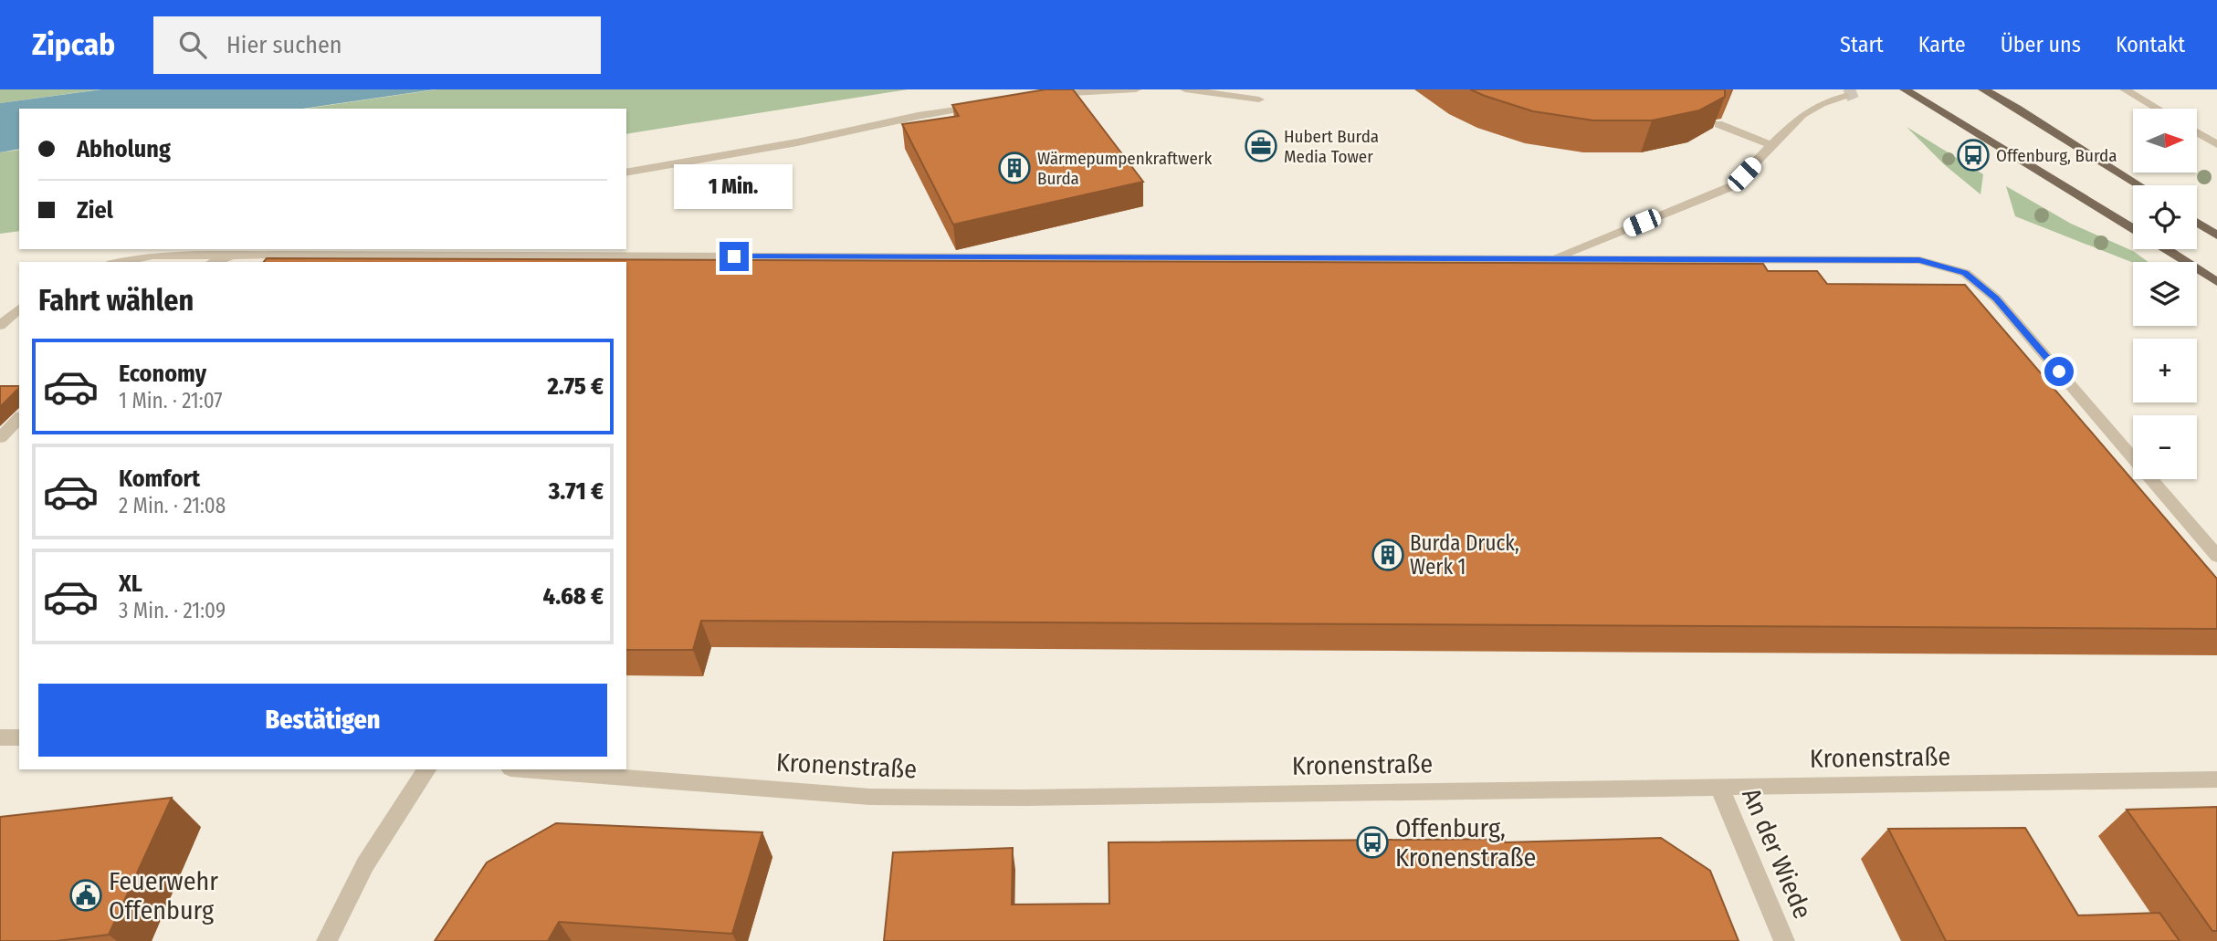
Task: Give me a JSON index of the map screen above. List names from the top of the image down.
{
  "streets": {
    "street": ["Kronenstraße", "An der Wiede"]
  },
  "crossings": [
    ["Kronenstraße", "An der Wiede"]
  ],
  "places": {
    "office": ["Hubert Burda Media Tower"],
    "bus stop": ["Offenburg, Burda", "Offenburg, Kronenstraße"],
    "building": ["Wärmepumpenkraftwerk Burda", "Burda Druck, Werk 1"],
    "public building": ["Feuerwehr Offenburg"]
  },
  "north": "right",
  "page": {
    "header": "Zipcab",
    "search": "Hier suchen",
    "nav": [
      "Start",
      "Karte",
      "Über uns",
      "Kontakt"
    ],
    "map_buttons": ["+", "−"],
    "banner": ["Abholung", "Ziel"],
    "bubble": "1 Min.",
    "heading": "Fahrt wählen",
    "list": [
      {
        "name": "Economy",
        "note": "1 Min. · 21:07",
        "value": "2.75 €"
      },
      {
        "name": "Komfort",
        "note": "2 Min. · 21:08",
        "value": "3.71 €"
      },
      {
        "name": "XL",
        "note": "3 Min. · 21:09",
        "value": "4.68 €"
      }
    ],
    "buttons": "Bestätigen"
  }
}
